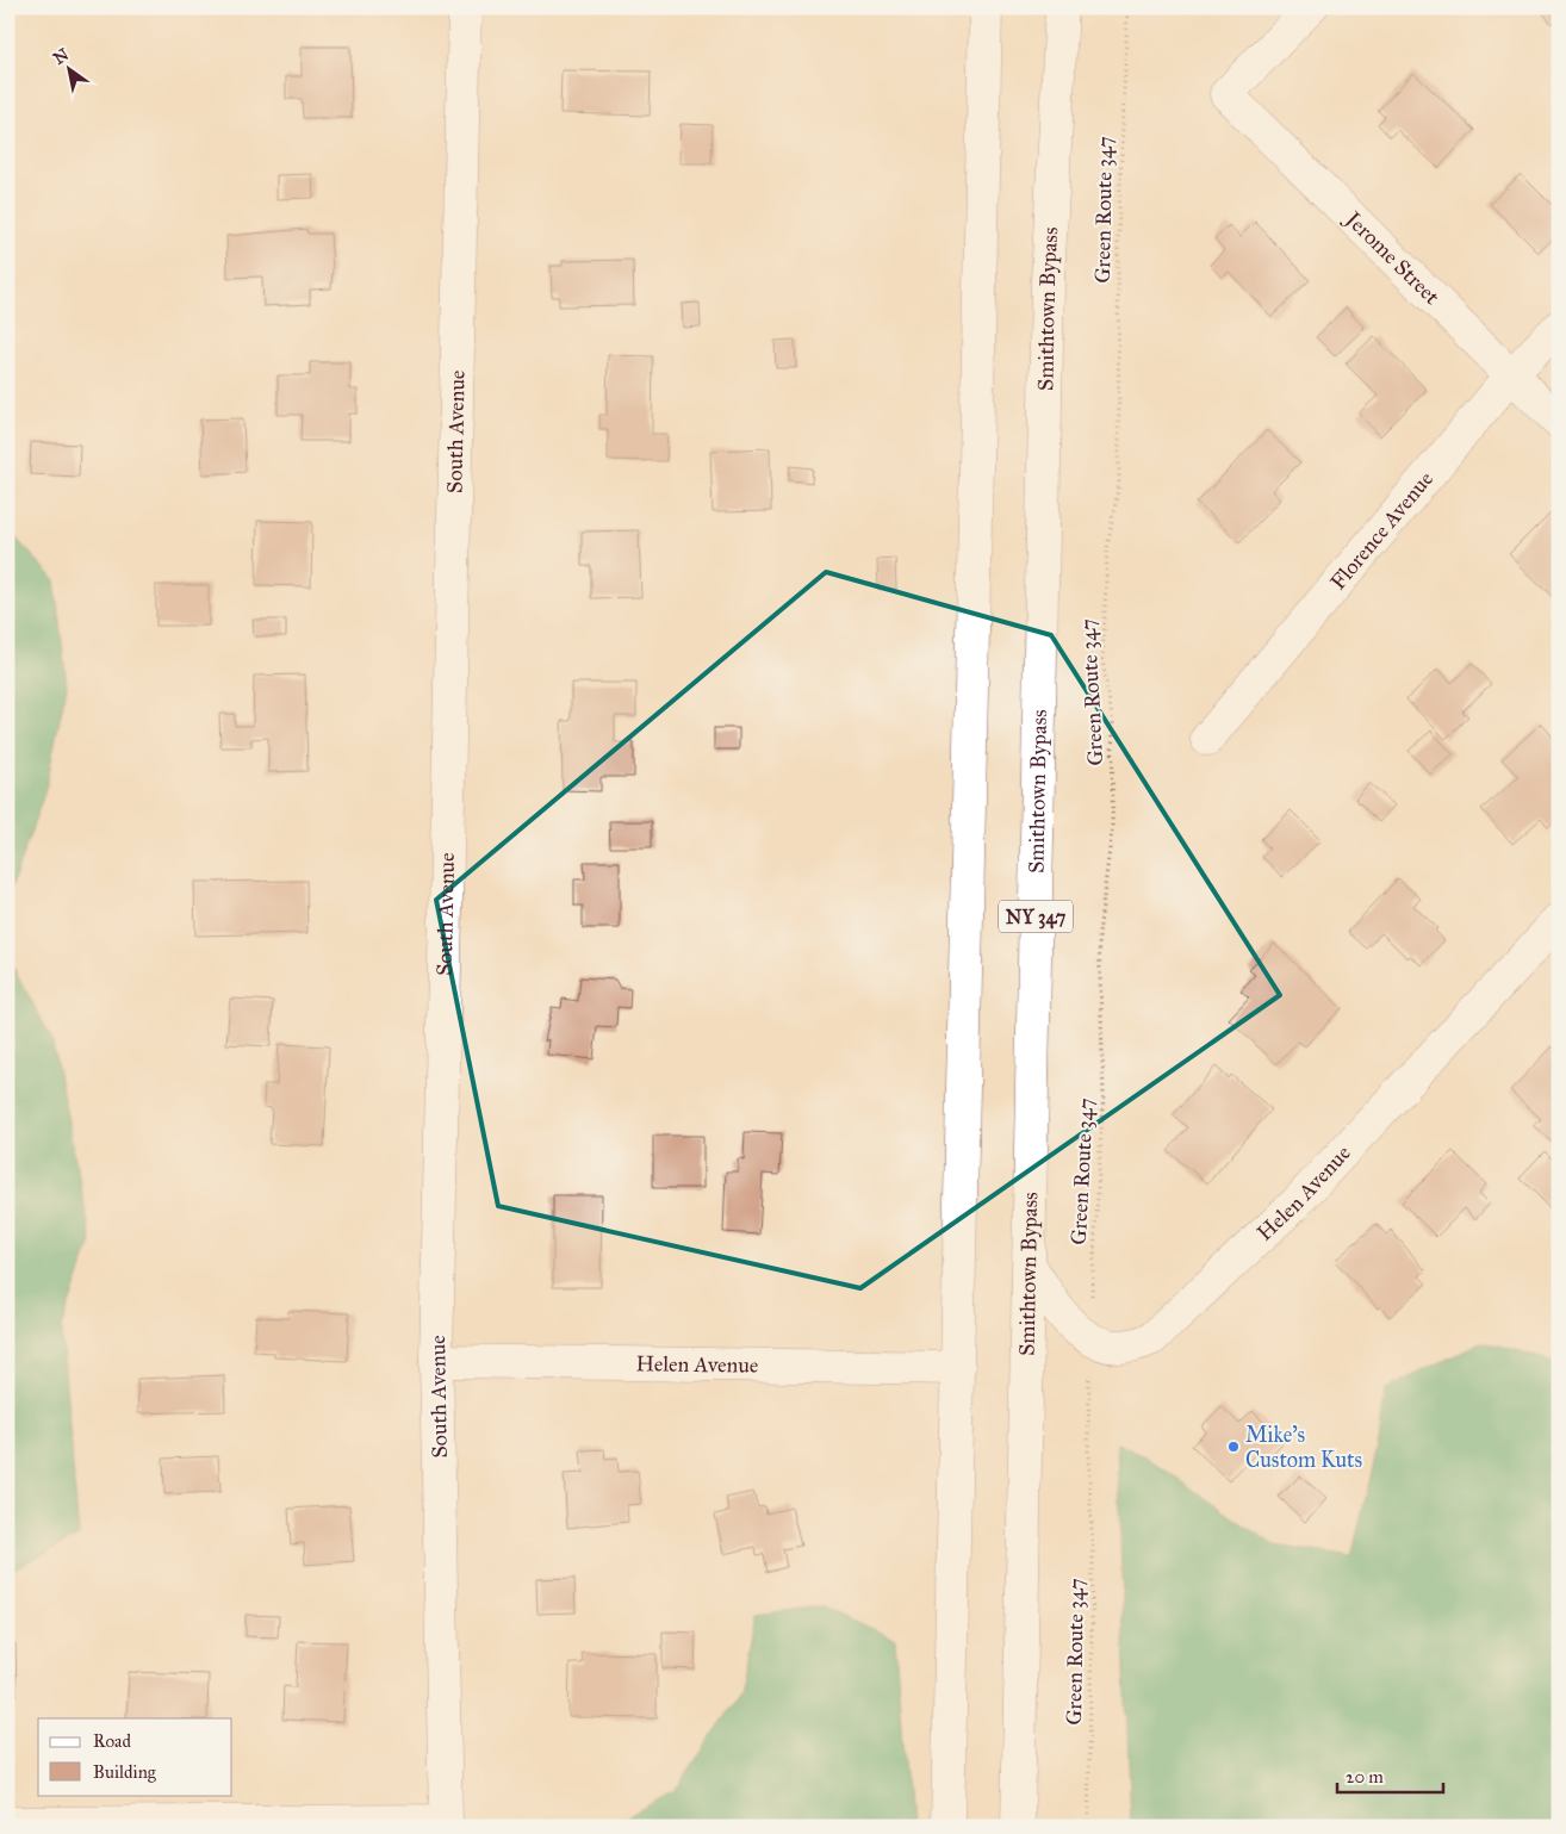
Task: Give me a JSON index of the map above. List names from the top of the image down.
{
  "streets": {
    "main road": [
      "Jerome Street",
      "Smithtown Bypass",
      "South Avenue",
      "Florence Avenue",
      "NY 347",
      "Helen Avenue"
    ],
    "path": ["Green Route 347"]
  },
  "crossings": [
    ["Jerome Street", "Florence Avenue"],
    ["Smithtown Bypass", "Helen Avenue"],
    ["South Avenue", "Helen Avenue"]
  ],
  "places": ["Mike's Custom Kuts"],
  "legend": ["Road", "Building"],
  "scale_bar": "20 m",
  "north": "top left"
}
